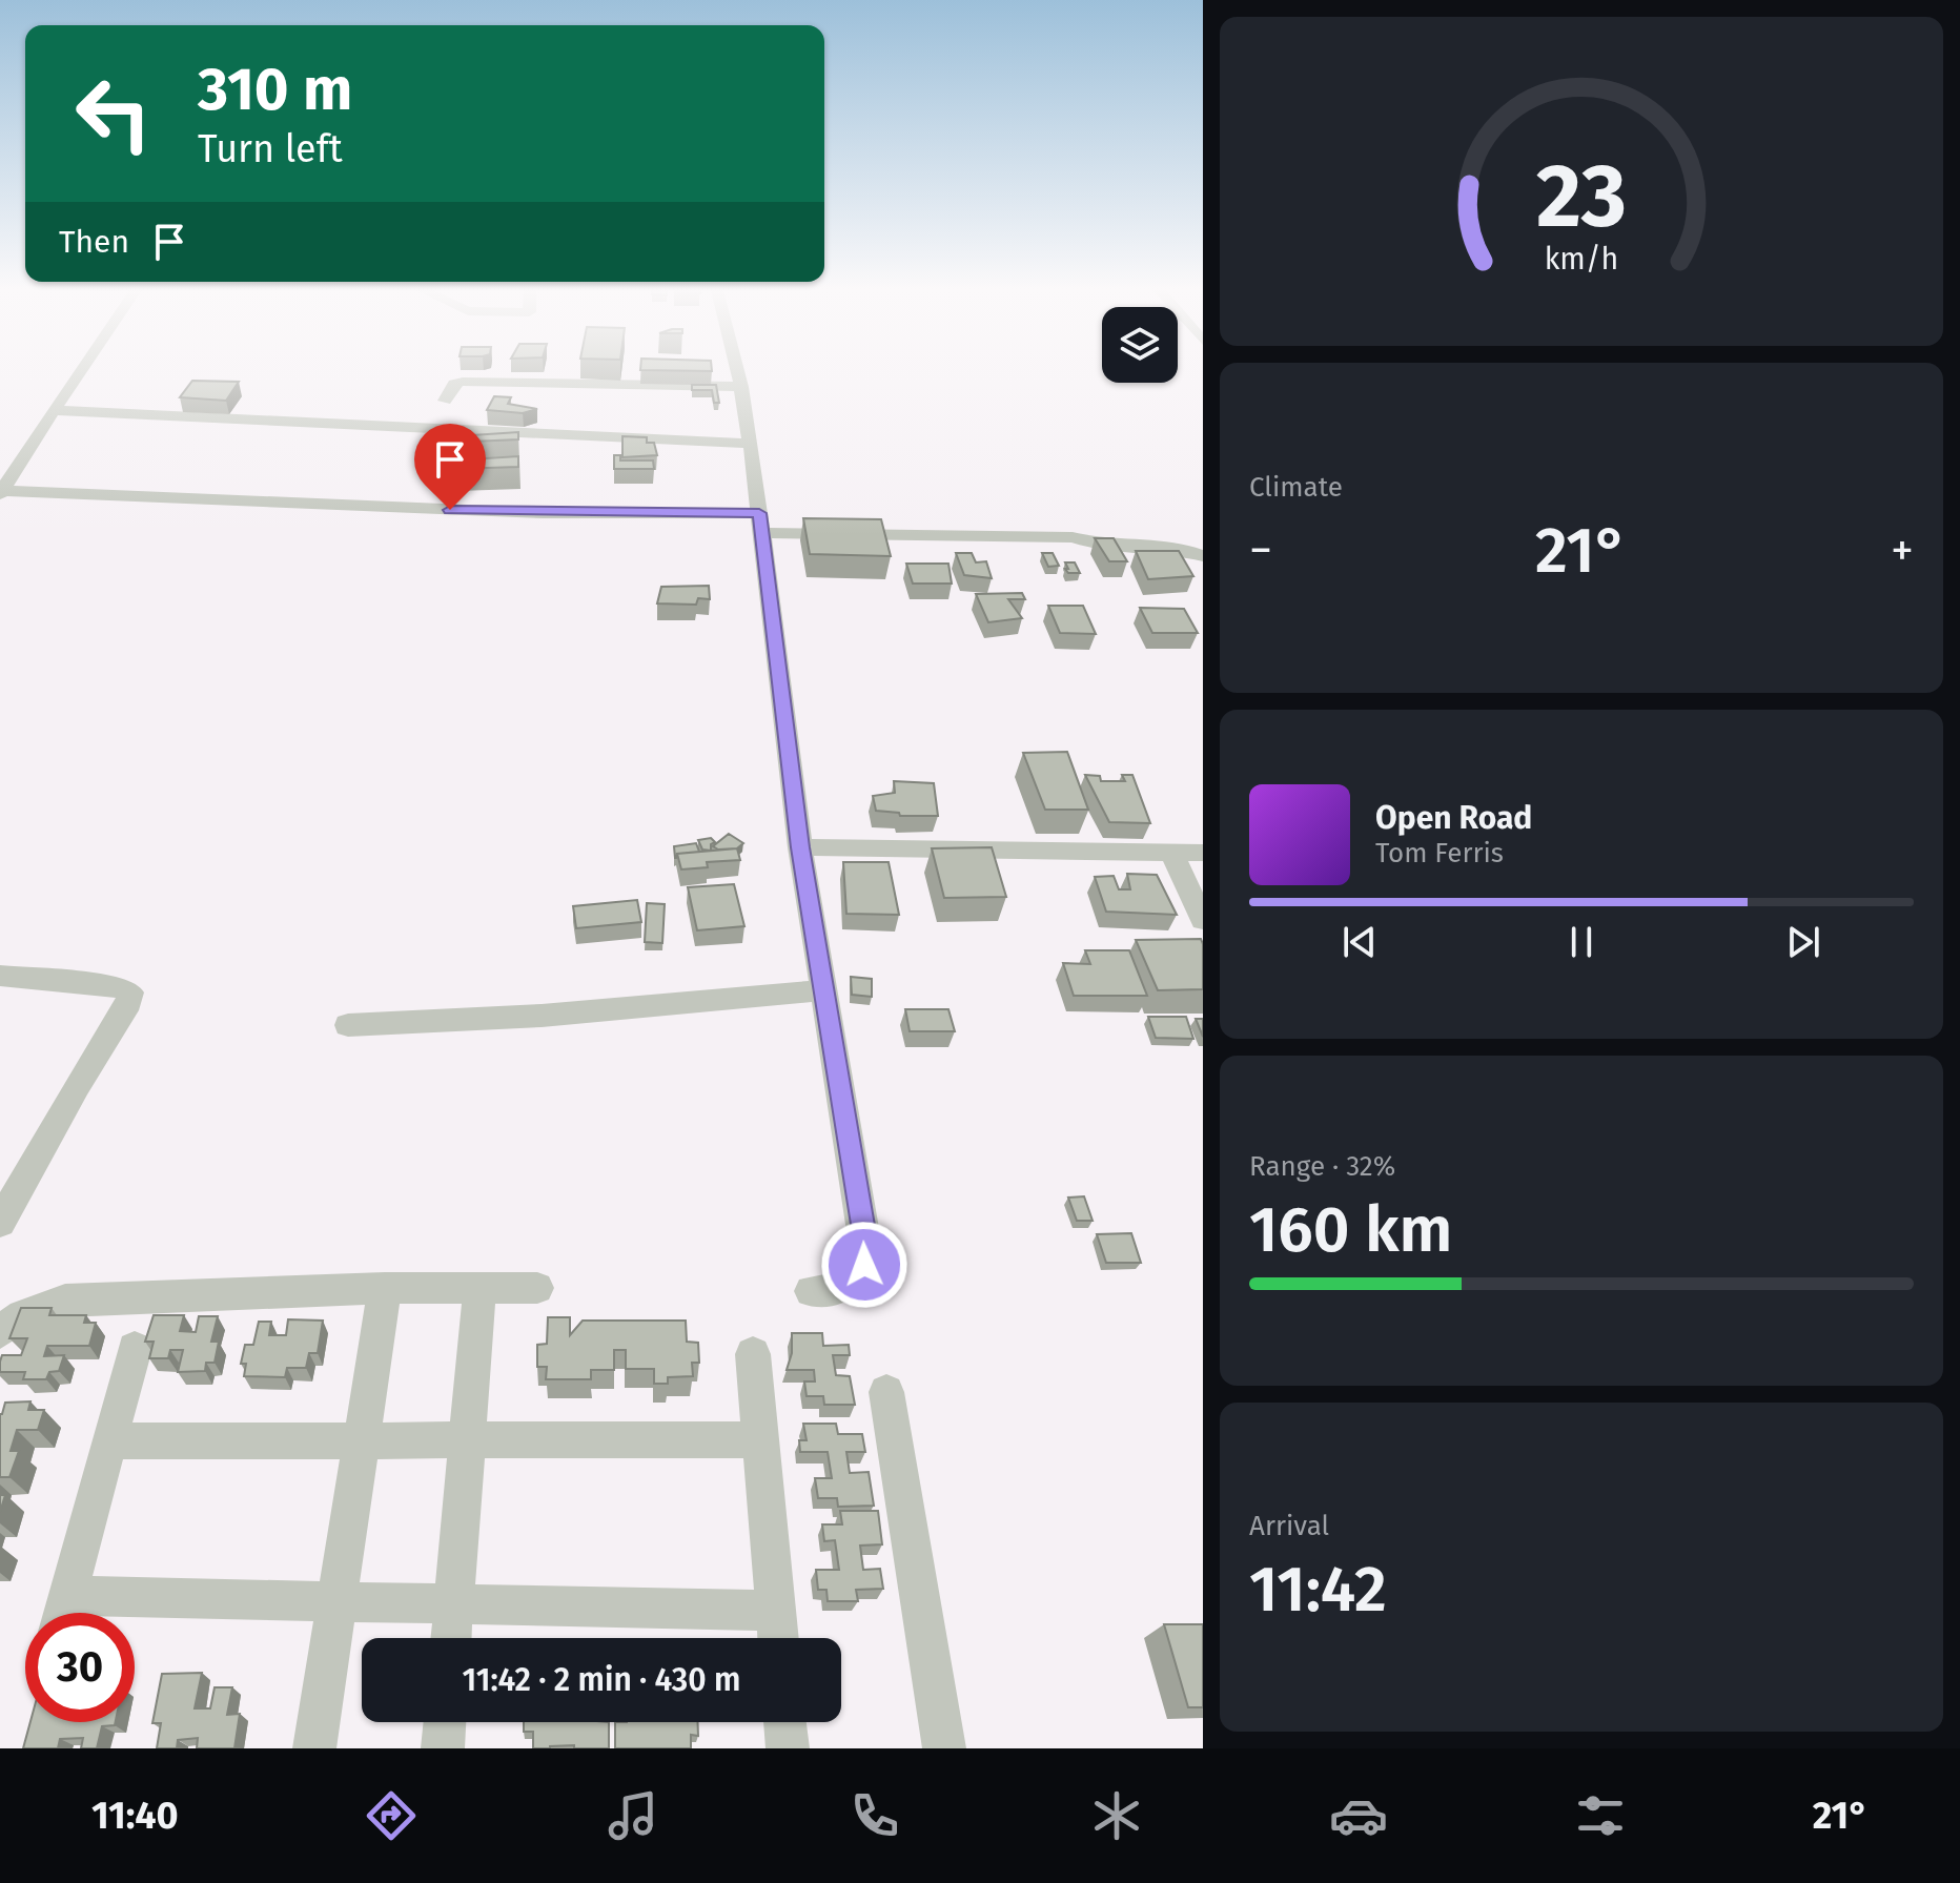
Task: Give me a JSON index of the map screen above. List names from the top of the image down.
{
  "page": {
    "turn": ["310 m", "Turn left"],
    "then": "Then",
    "tile": [
      "Climate",
      ["Range · 32%", "160 km"],
      ["Arrival", "11:42"]
    ],
    "heat": ["−", "21°", "+"],
    "song": ["Open Road", "Tom Ferris"],
    "limit": "30",
    "trip": "11:42 · 2 min · 430 m",
    "tabs": ["11:40", "21°"],
    "gauge": ["23", "km/h"]
  }
}
